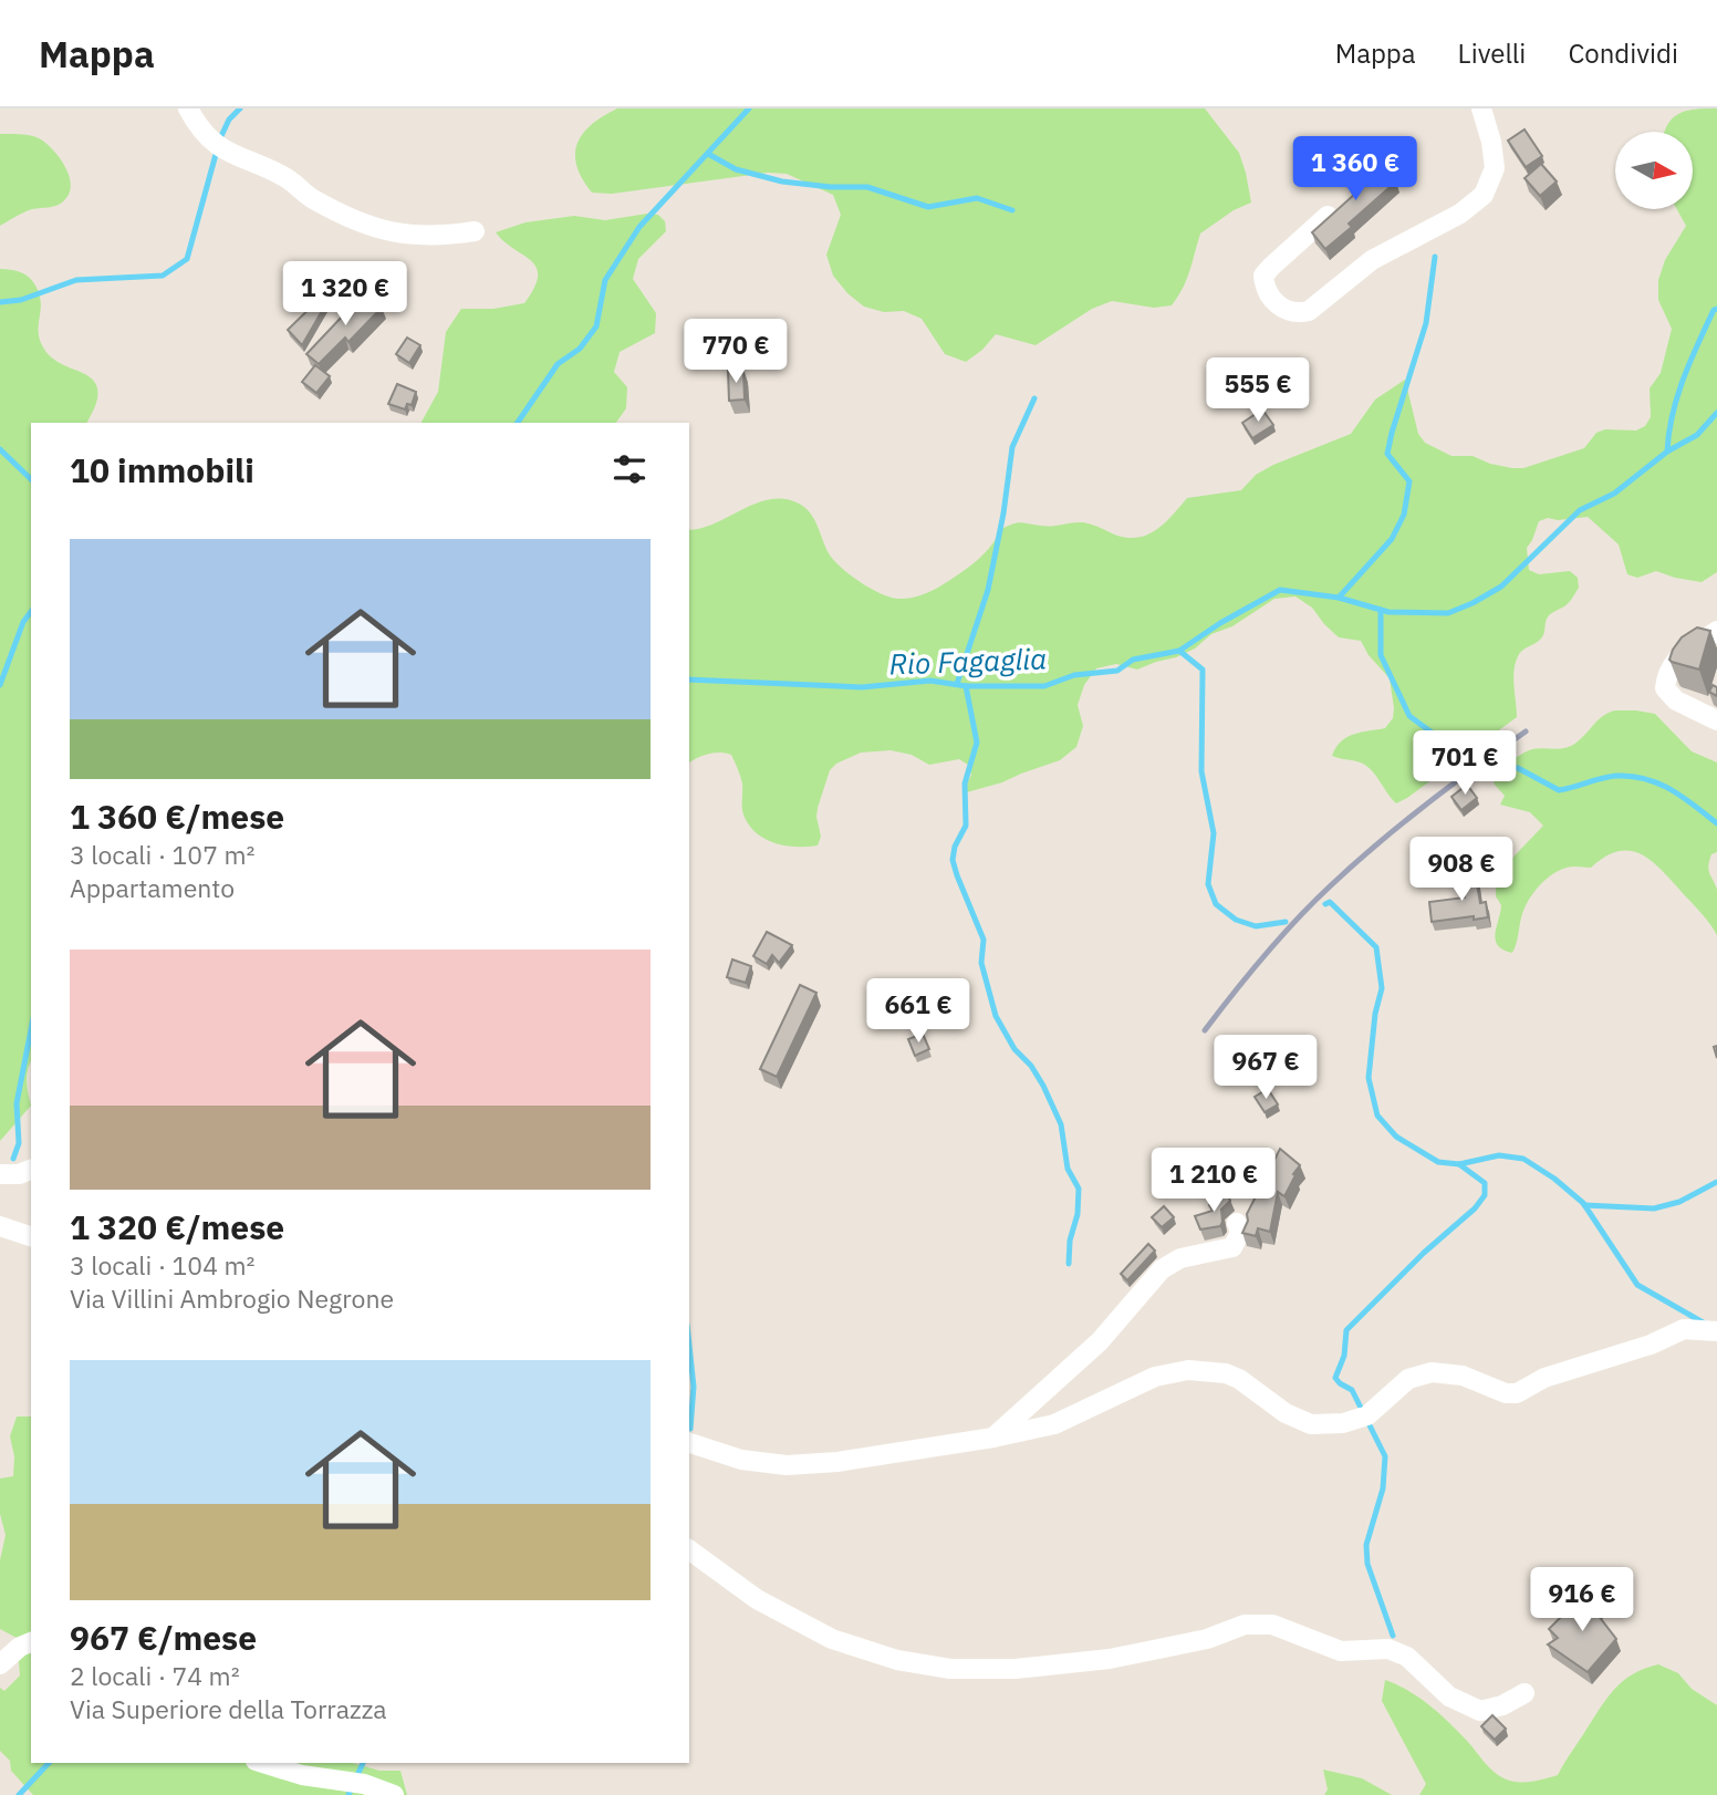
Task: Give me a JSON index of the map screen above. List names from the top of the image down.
{
  "water": ["Rio Fagaglia"],
  "north": "right",
  "page": {
    "header": "Mappa",
    "nav": ["Mappa", "Livelli", "Condividi"],
    "price": [
      "1 360 €",
      "1 320 €",
      "770 €",
      "555 €",
      "701 €",
      "908 €",
      "661 €",
      "967 €",
      "1 210 €",
      "916 €"
    ],
    "heading": "10 immobili",
    "list": [
      {
        "name": "1 360 €/mese",
        "note": "3 locali · 107 m² · Appartamento"
      },
      {
        "name": "1 320 €/mese",
        "note": "3 locali · 104 m² · Via Villini Ambrogio Negrone"
      },
      {
        "name": "967 €/mese",
        "note": "2 locali · 74 m² · Via Superiore della Torrazza"
      }
    ]
  }
}
